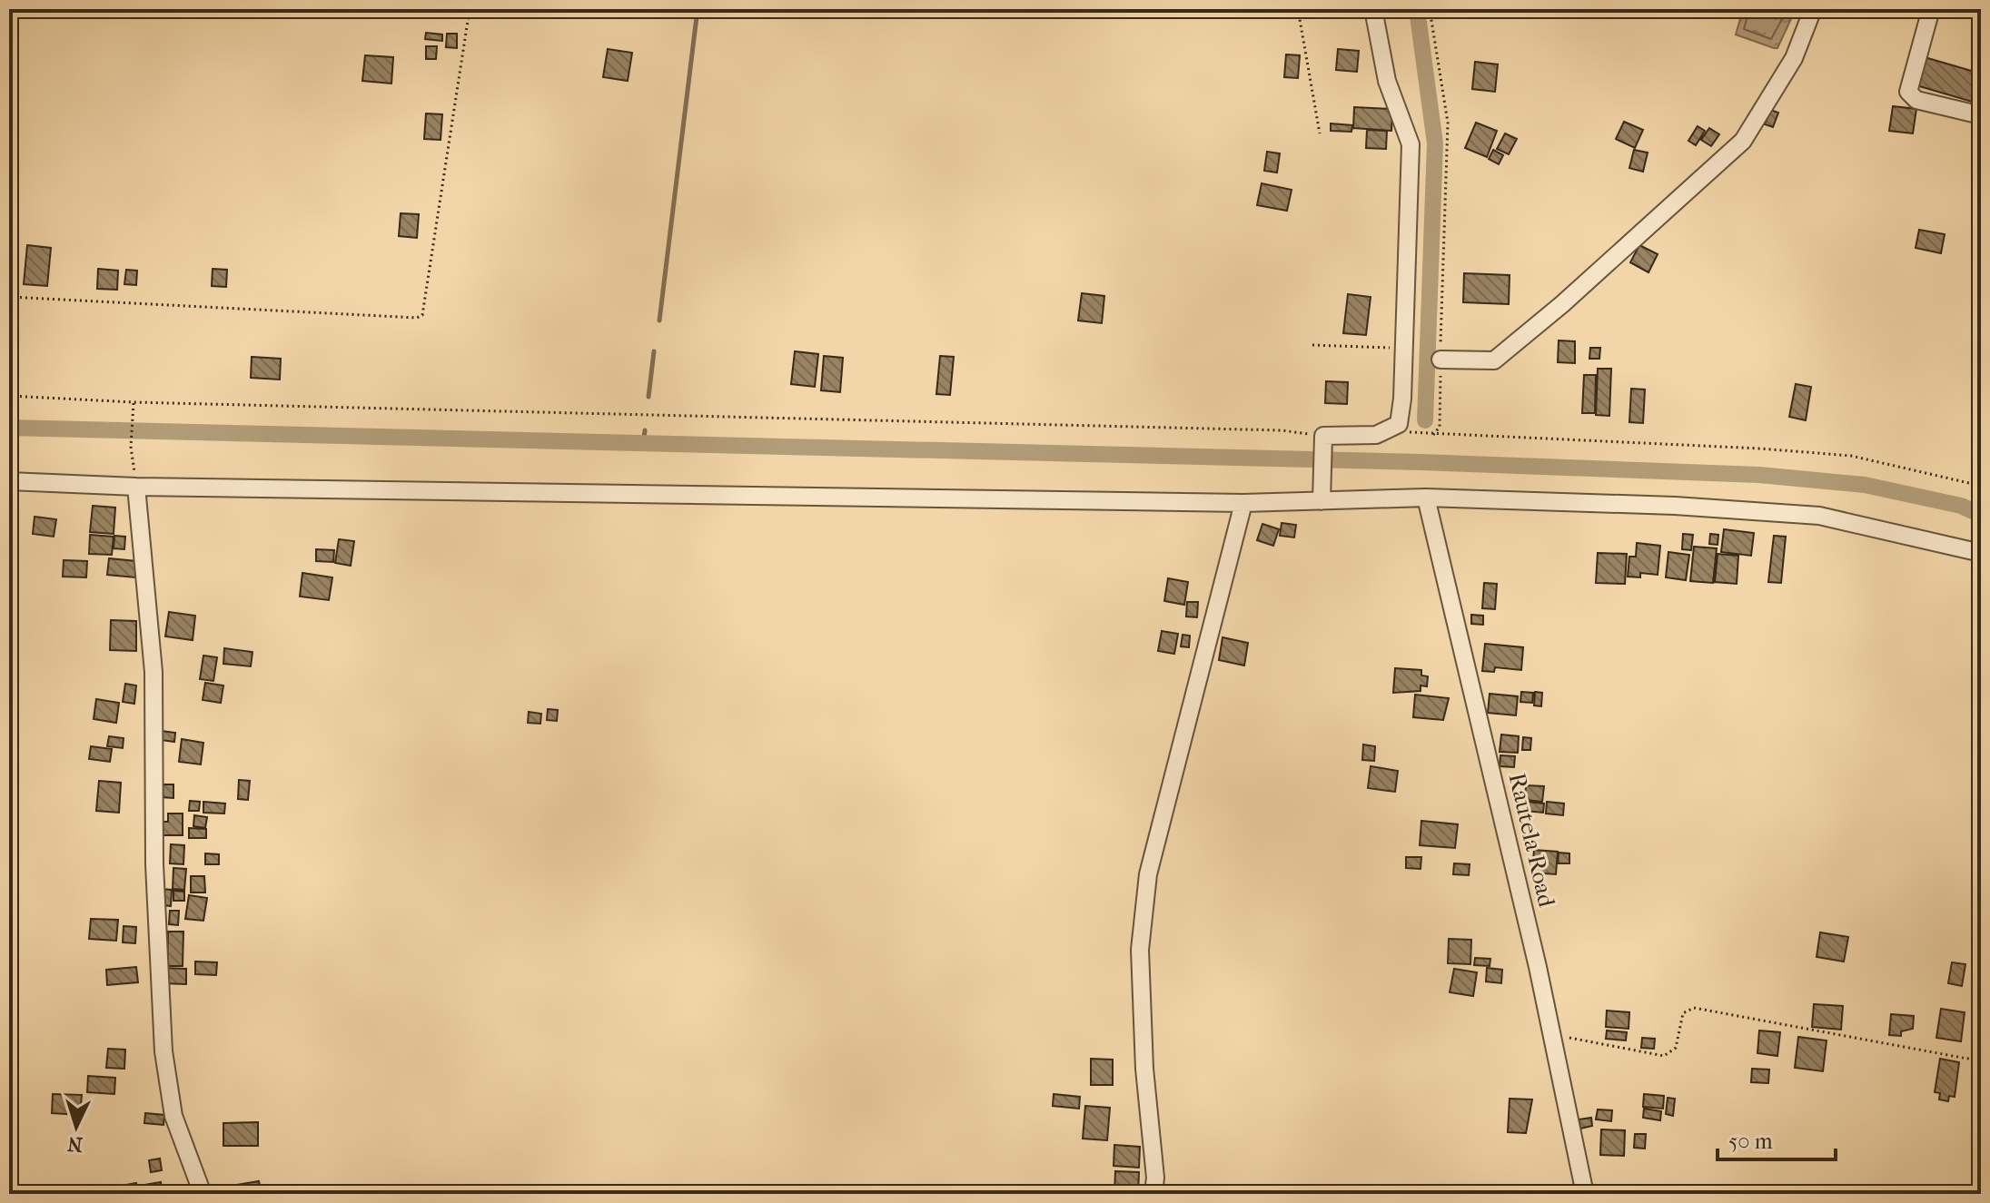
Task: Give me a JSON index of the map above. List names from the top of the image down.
{
  "streets": {
    "street": ["Rautela Road"]
  },
  "scale_bar": "50 m",
  "north": "bottom"
}
